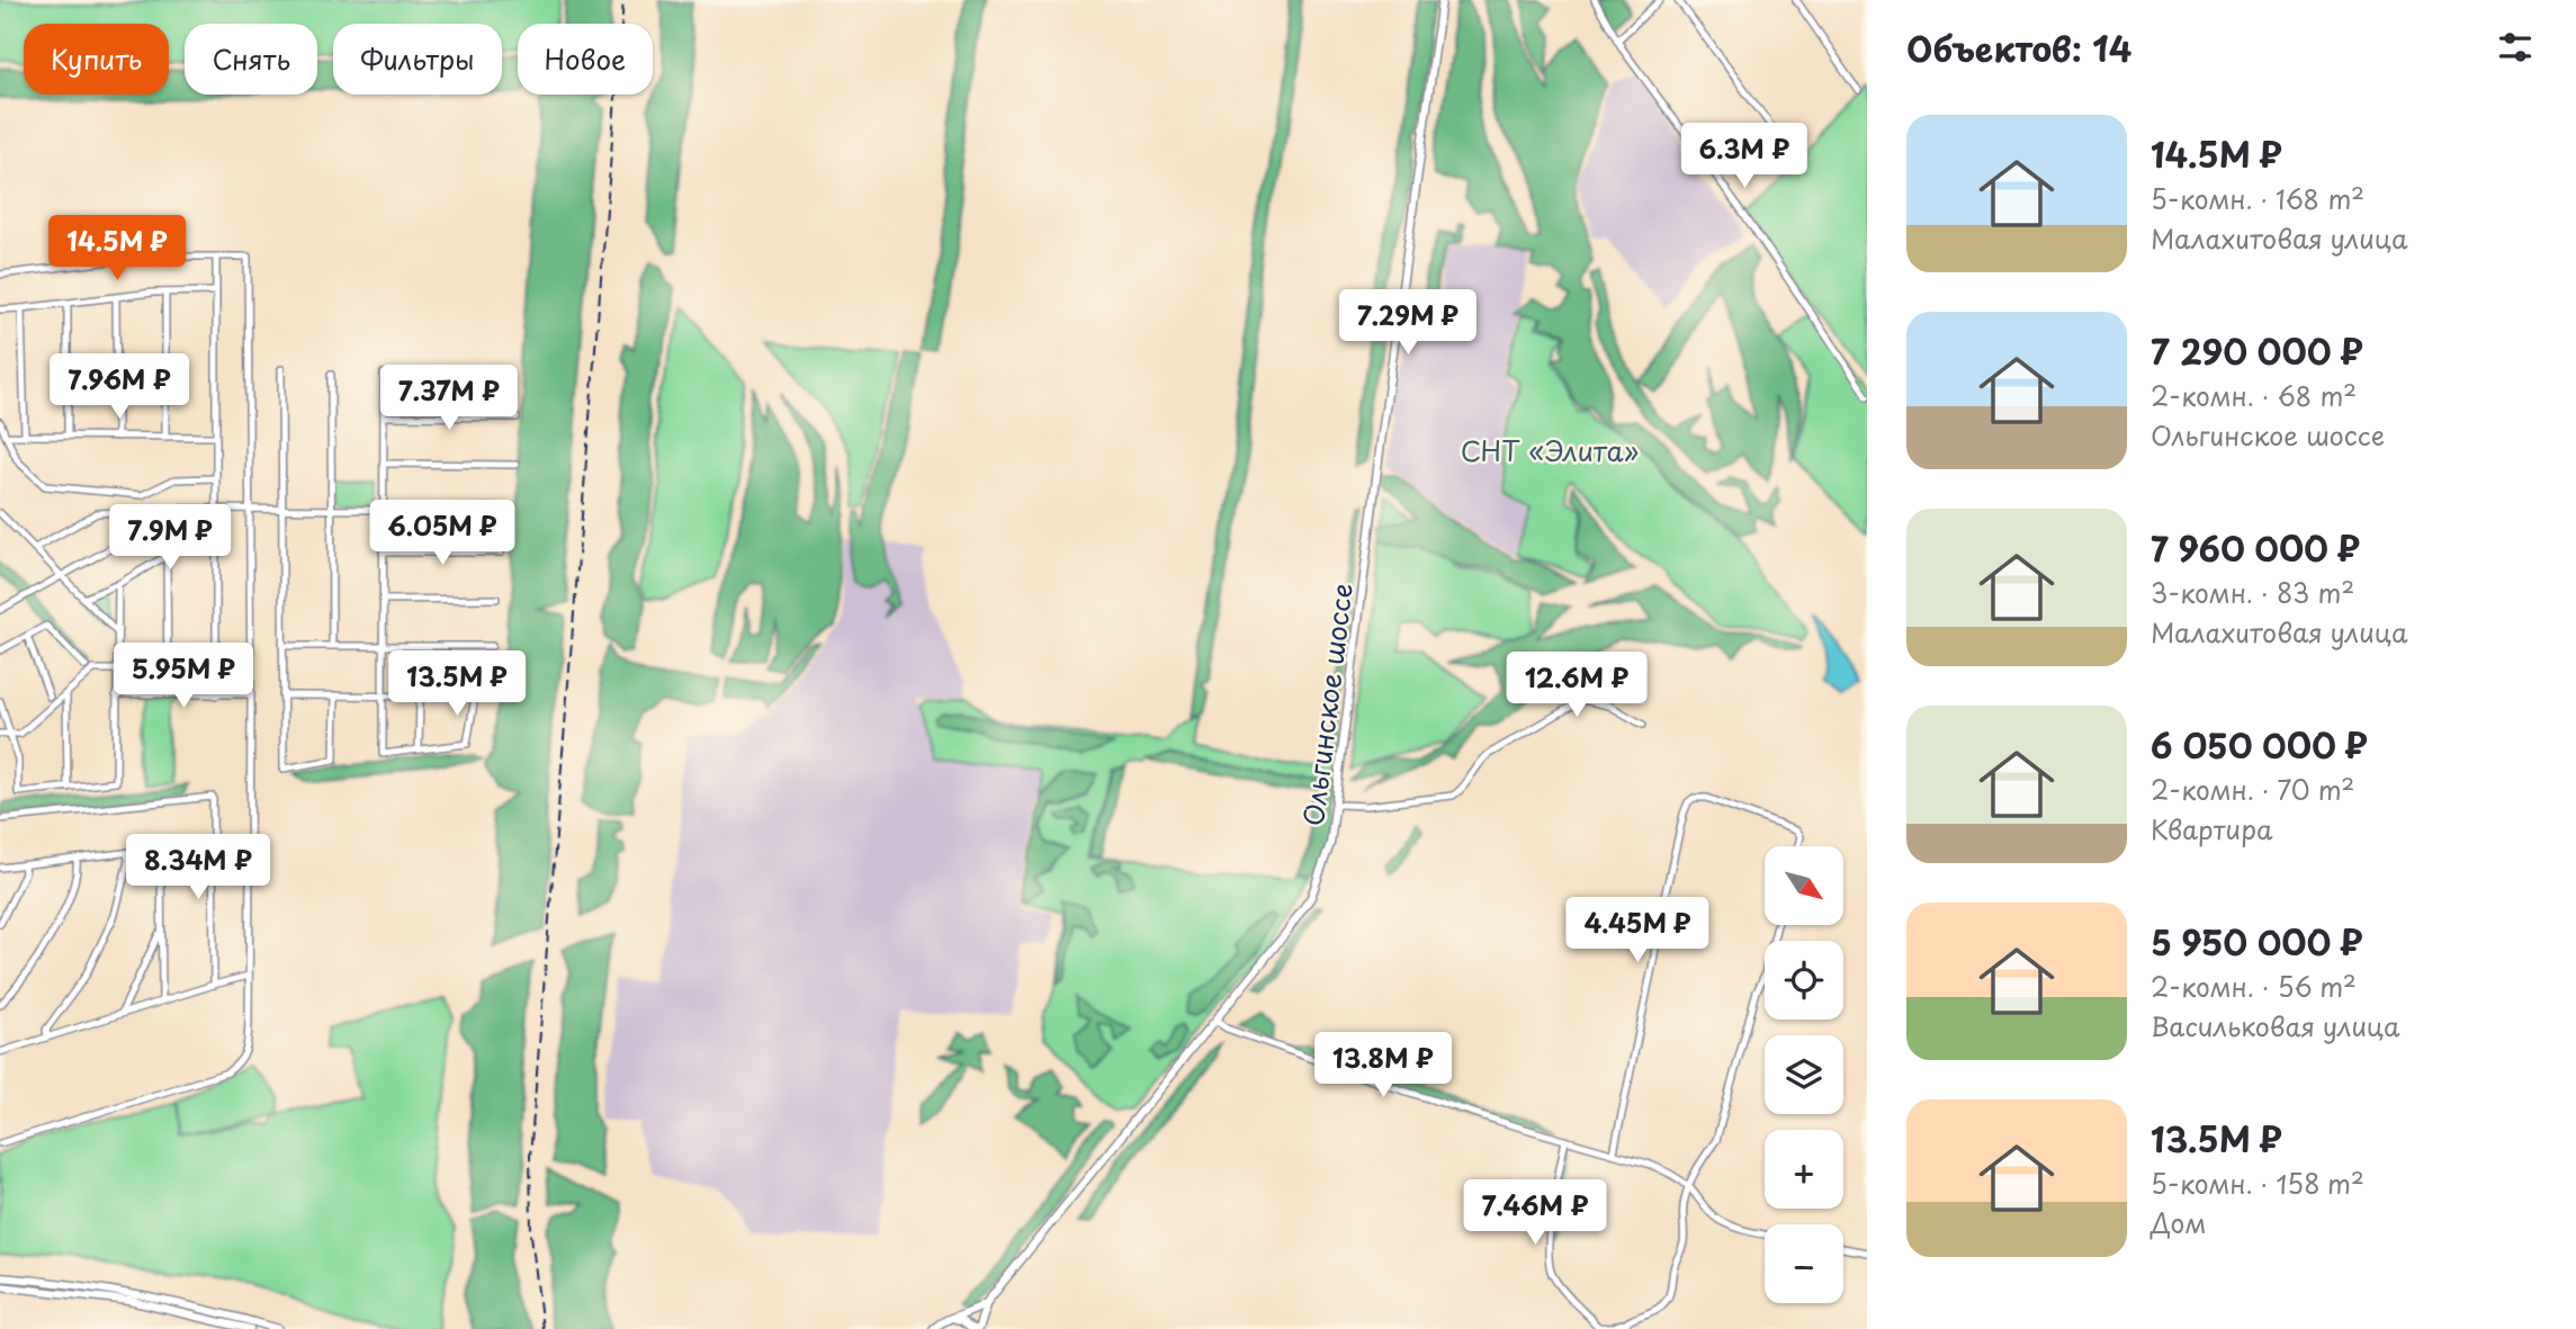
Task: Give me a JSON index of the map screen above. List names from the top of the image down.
{
  "streets": {
    "main road": ["Ольгинское шоссе"]
  },
  "parks": ["СНТ «Элита»"],
  "north": "bottom right",
  "page": {
    "heading": "Объектов: 14",
    "chip": [
      "Купить",
      "Снять",
      "Фильтры",
      "Новое"
    ],
    "list": [
      {
        "name": "14.5M ₽",
        "note": "5-комн. · 168 m² · Малахитовая улица"
      },
      {
        "name": "7 290 000 ₽",
        "note": "2-комн. · 68 m² · Ольгинское шоссе"
      },
      {
        "name": "7 960 000 ₽",
        "note": "3-комн. · 83 m² · Малахитовая улица"
      },
      {
        "name": "6 050 000 ₽",
        "note": "2-комн. · 70 m² · Квартира"
      },
      {
        "name": "5 950 000 ₽",
        "note": "2-комн. · 56 m² · Васильковая улица"
      },
      {
        "name": "13.5M ₽",
        "note": "5-комн. · 158 m² · Дом"
      }
    ],
    "price": [
      "6.3M ₽",
      "14.5M ₽",
      "7.29M ₽",
      "7.96M ₽",
      "7.37M ₽",
      "6.05M ₽",
      "7.9M ₽",
      "5.95M ₽",
      "13.5M ₽",
      "12.6M ₽",
      "8.34M ₽",
      "4.45M ₽",
      "13.8M ₽",
      "7.46M ₽"
    ],
    "map_buttons": ["+", "−"]
  }
}
